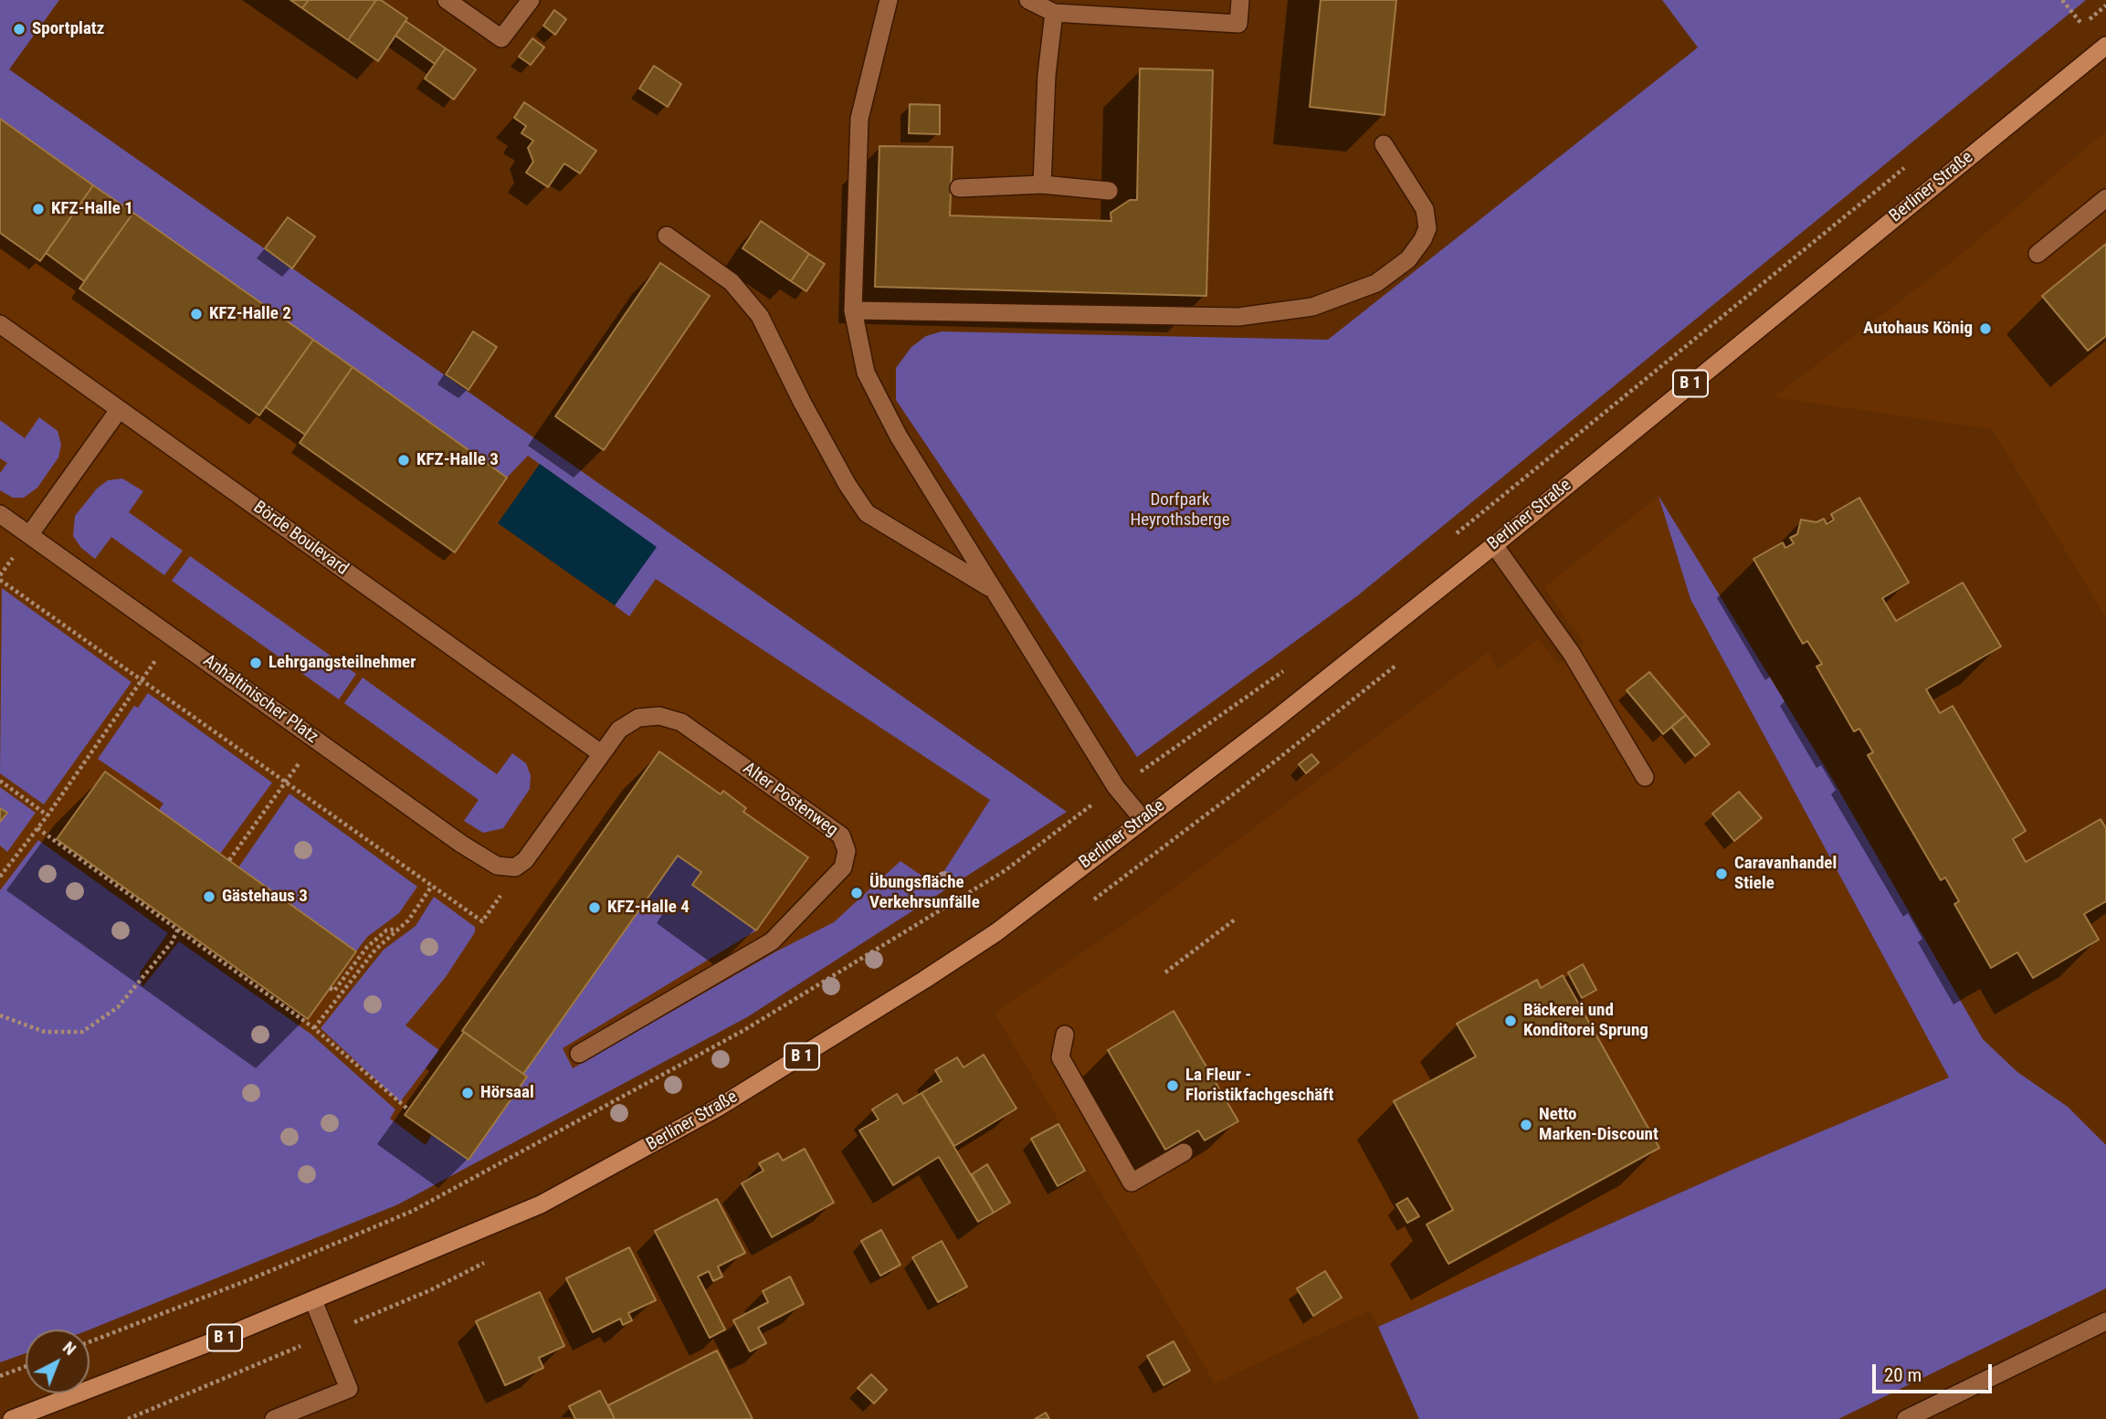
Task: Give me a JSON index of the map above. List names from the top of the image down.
{
  "streets": {
    "main road": ["Berliner Straße", "B 1"],
    "street": ["Börde Boulevard", "Anhaltinischer Platz", "Alter Postenweg"]
  },
  "crossings": [
    ["Börde Boulevard", "Alter Postenweg"]
  ],
  "parks": ["Dorfpark Heyrothsberge"],
  "places": [
    "Sportplatz",
    "KFZ-Halle 1",
    "KFZ-Halle 2",
    "Autohaus König",
    "KFZ-Halle 3",
    "Lehrgangsteilnehmer",
    "Caravanhandel Stiele",
    "Übungsfläche Verkehrsunfälle",
    "Gästehaus 3",
    "KFZ-Halle 4",
    "Bäckerei und Konditorei Sprung",
    "La Fleur - Floristikfachgeschäft",
    "Hörsaal",
    "Netto Marken-Discount"
  ],
  "scale_bar": "20 m",
  "north": "top right"
}
